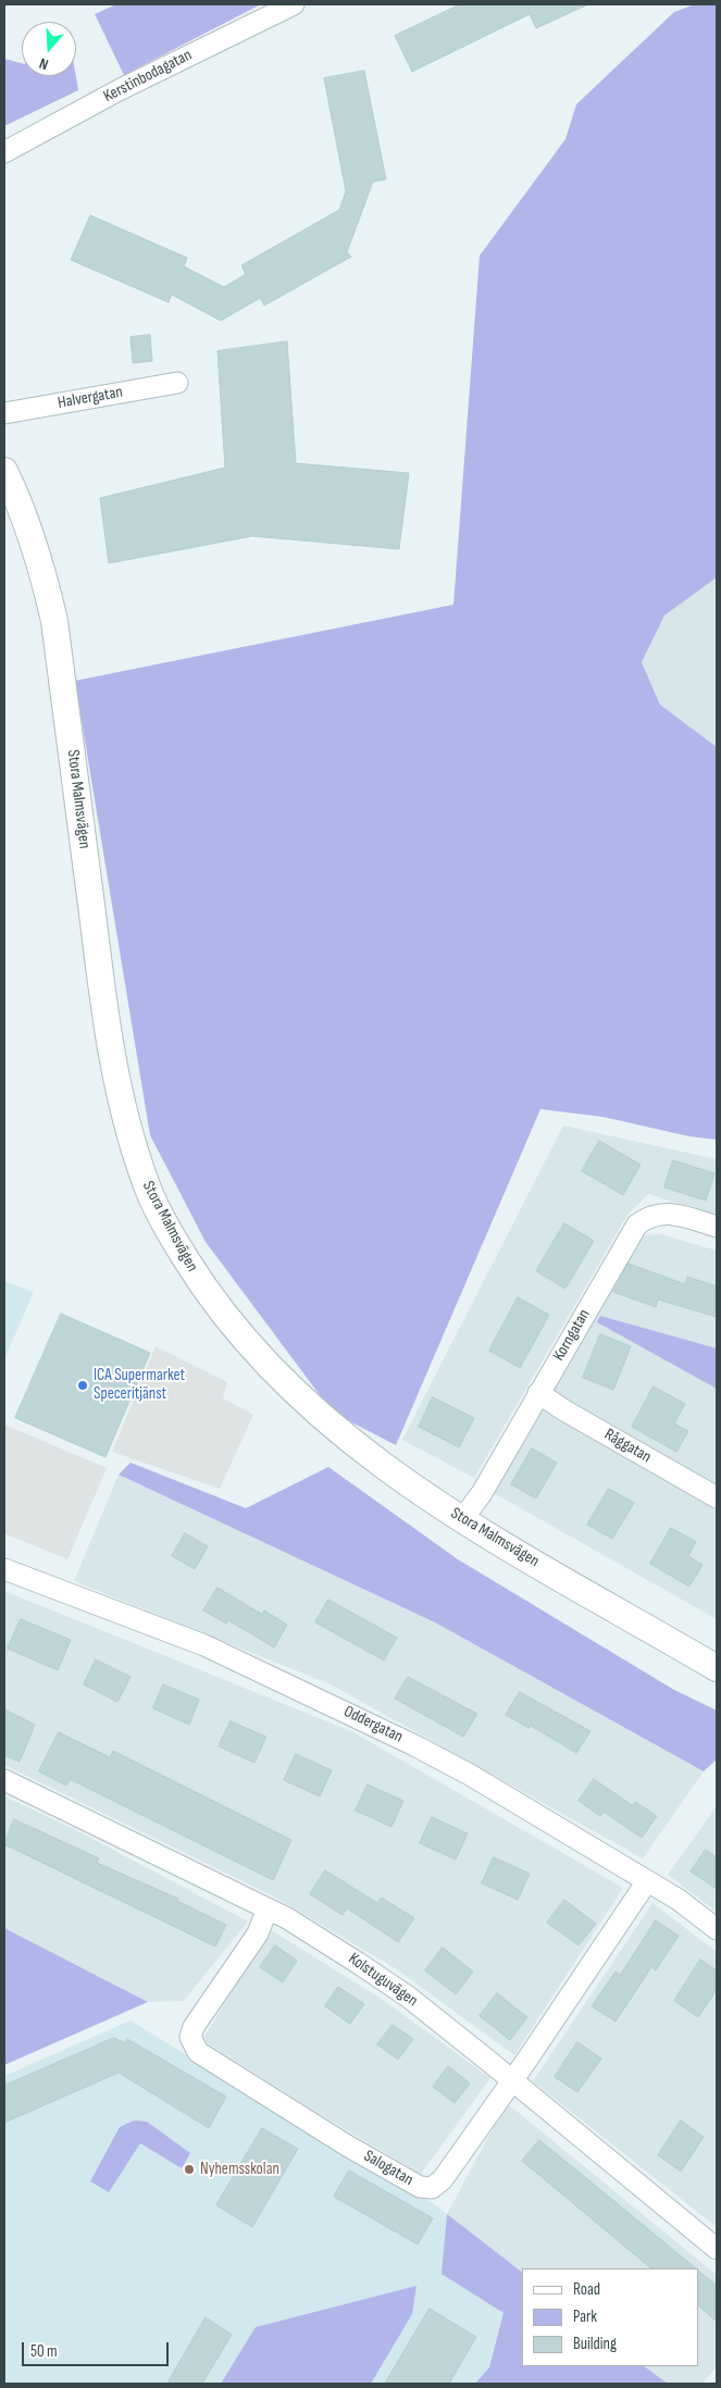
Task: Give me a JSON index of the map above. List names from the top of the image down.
{
  "streets": {
    "street": [
      "Kerstinbodagatan",
      "Halvergatan",
      "Stora Malmsvägen",
      "Korngatan",
      "Råggatan",
      "Oddergatan",
      "Kolstuguvägen",
      "Salogatan"
    ]
  },
  "crossings": [
    ["Stora Malmsvägen", "Korngatan"],
    ["Korngatan", "Råggatan"],
    ["Oddergatan", "Salogatan"],
    ["Kolstuguvägen", "Salogatan"]
  ],
  "places": ["ICA Supermarket Speceritjänst", "Nyhemsskolan"],
  "legend": ["Road", "Park", "Building"],
  "scale_bar": "50 m",
  "north": "bottom"
}
